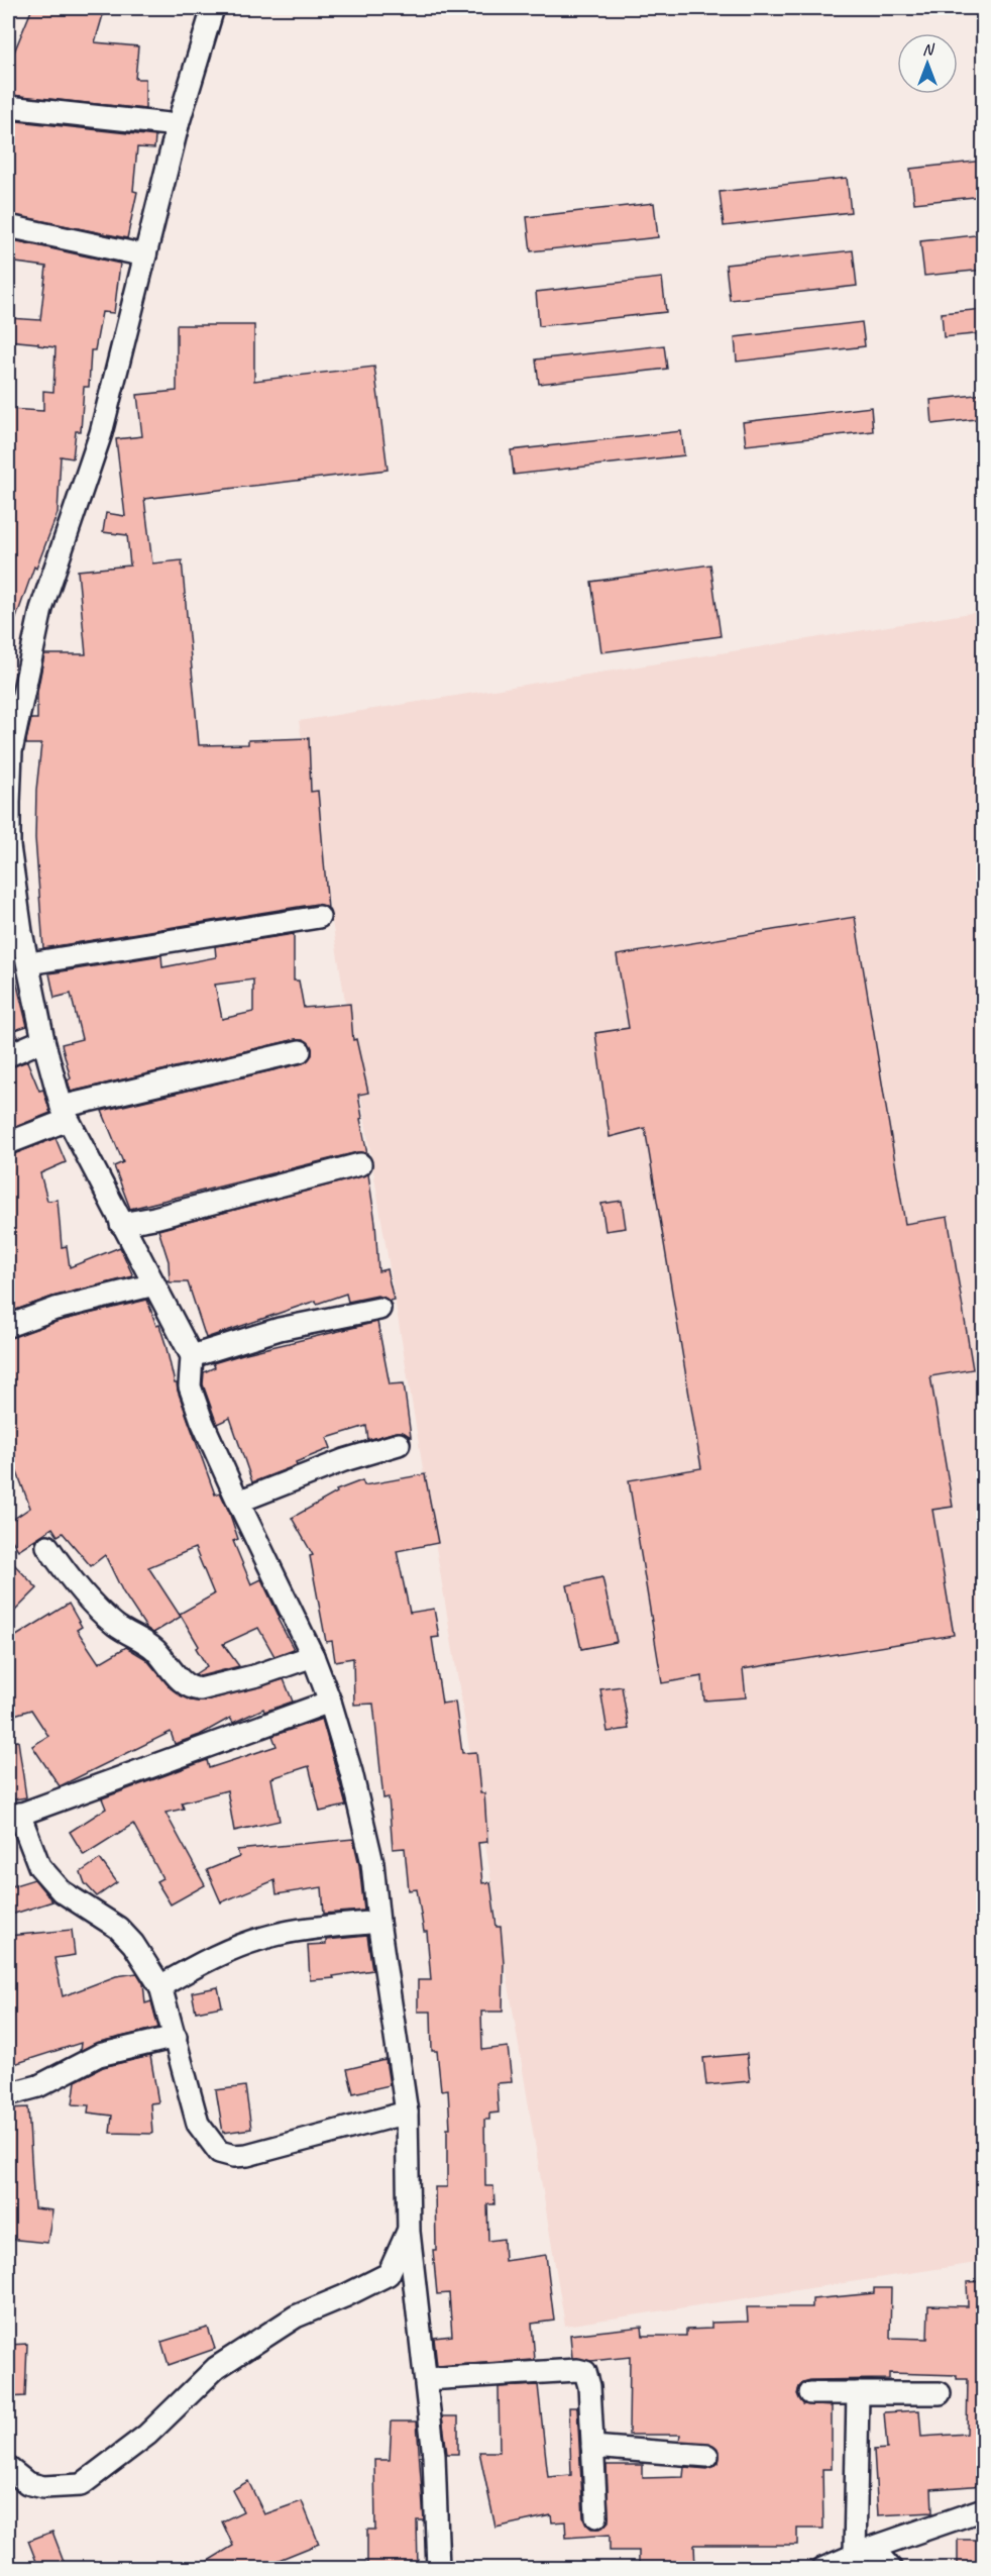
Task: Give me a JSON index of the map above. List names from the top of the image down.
{
  "north": "top"
}
